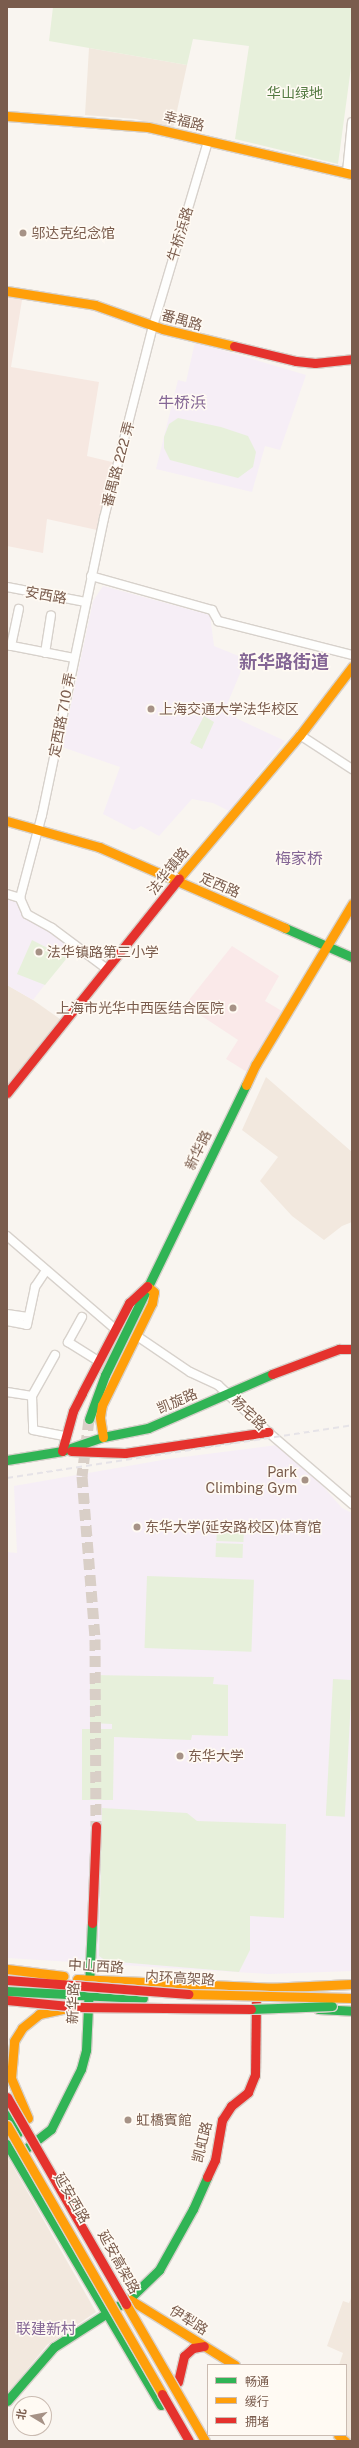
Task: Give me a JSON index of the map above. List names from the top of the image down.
{
  "streets": {
    "main road": [
      "幸福路",
      "番禺路",
      "法华镇路",
      "定西路",
      "新华路",
      "凯旋路",
      "中山西路",
      "内环高架路",
      "凯虹路",
      "延安西路",
      "延安高架路",
      "伊犁路"
    ],
    "street": [
      "牛桥浜路",
      "番禺路 222 弄",
      "安西路",
      "定西路 710 弄",
      "杨宅路"
    ]
  },
  "crossings": [
    ["幸福路", "牛桥浜路"],
    ["牛桥浜路", "番禺路"],
    ["牛桥浜路", "番禺路 222 弄"],
    ["番禺路", "番禺路 222 弄"],
    ["番禺路 222 弄", "安西路"],
    ["番禺路 222 弄", "定西路 710 弄"],
    ["安西路", "定西路 710 弄"],
    ["定西路 710 弄", "定西路"],
    ["法华镇路", "定西路"],
    ["定西路", "新华路"],
    ["新华路", "中山西路"],
    ["新华路", "延安西路"],
    ["凯旋路", "杨宅路"],
    ["中山西路", "内环高架路"],
    ["中山西路", "凯虹路"],
    ["凯虹路", "延安西路"],
    ["凯虹路", "伊犁路"],
    ["延安西路", "延安高架路"]
  ],
  "districts": [
    "牛桥浜",
    "新华路街道",
    "梅家桥",
    "联建新村"
  ],
  "parks": ["华山绿地"],
  "places": [
    "邬达克纪念馆",
    "上海交通大学法华校区",
    "法华镇路第三小学",
    "上海市光华中西医结合医院",
    "Park Climbing Gym",
    "东华大学(延安路校区)体育馆",
    "东华大学",
    "虹橋賓館"
  ],
  "legend": ["畅通", "缓行", "拥堵"],
  "north": "left"
}
